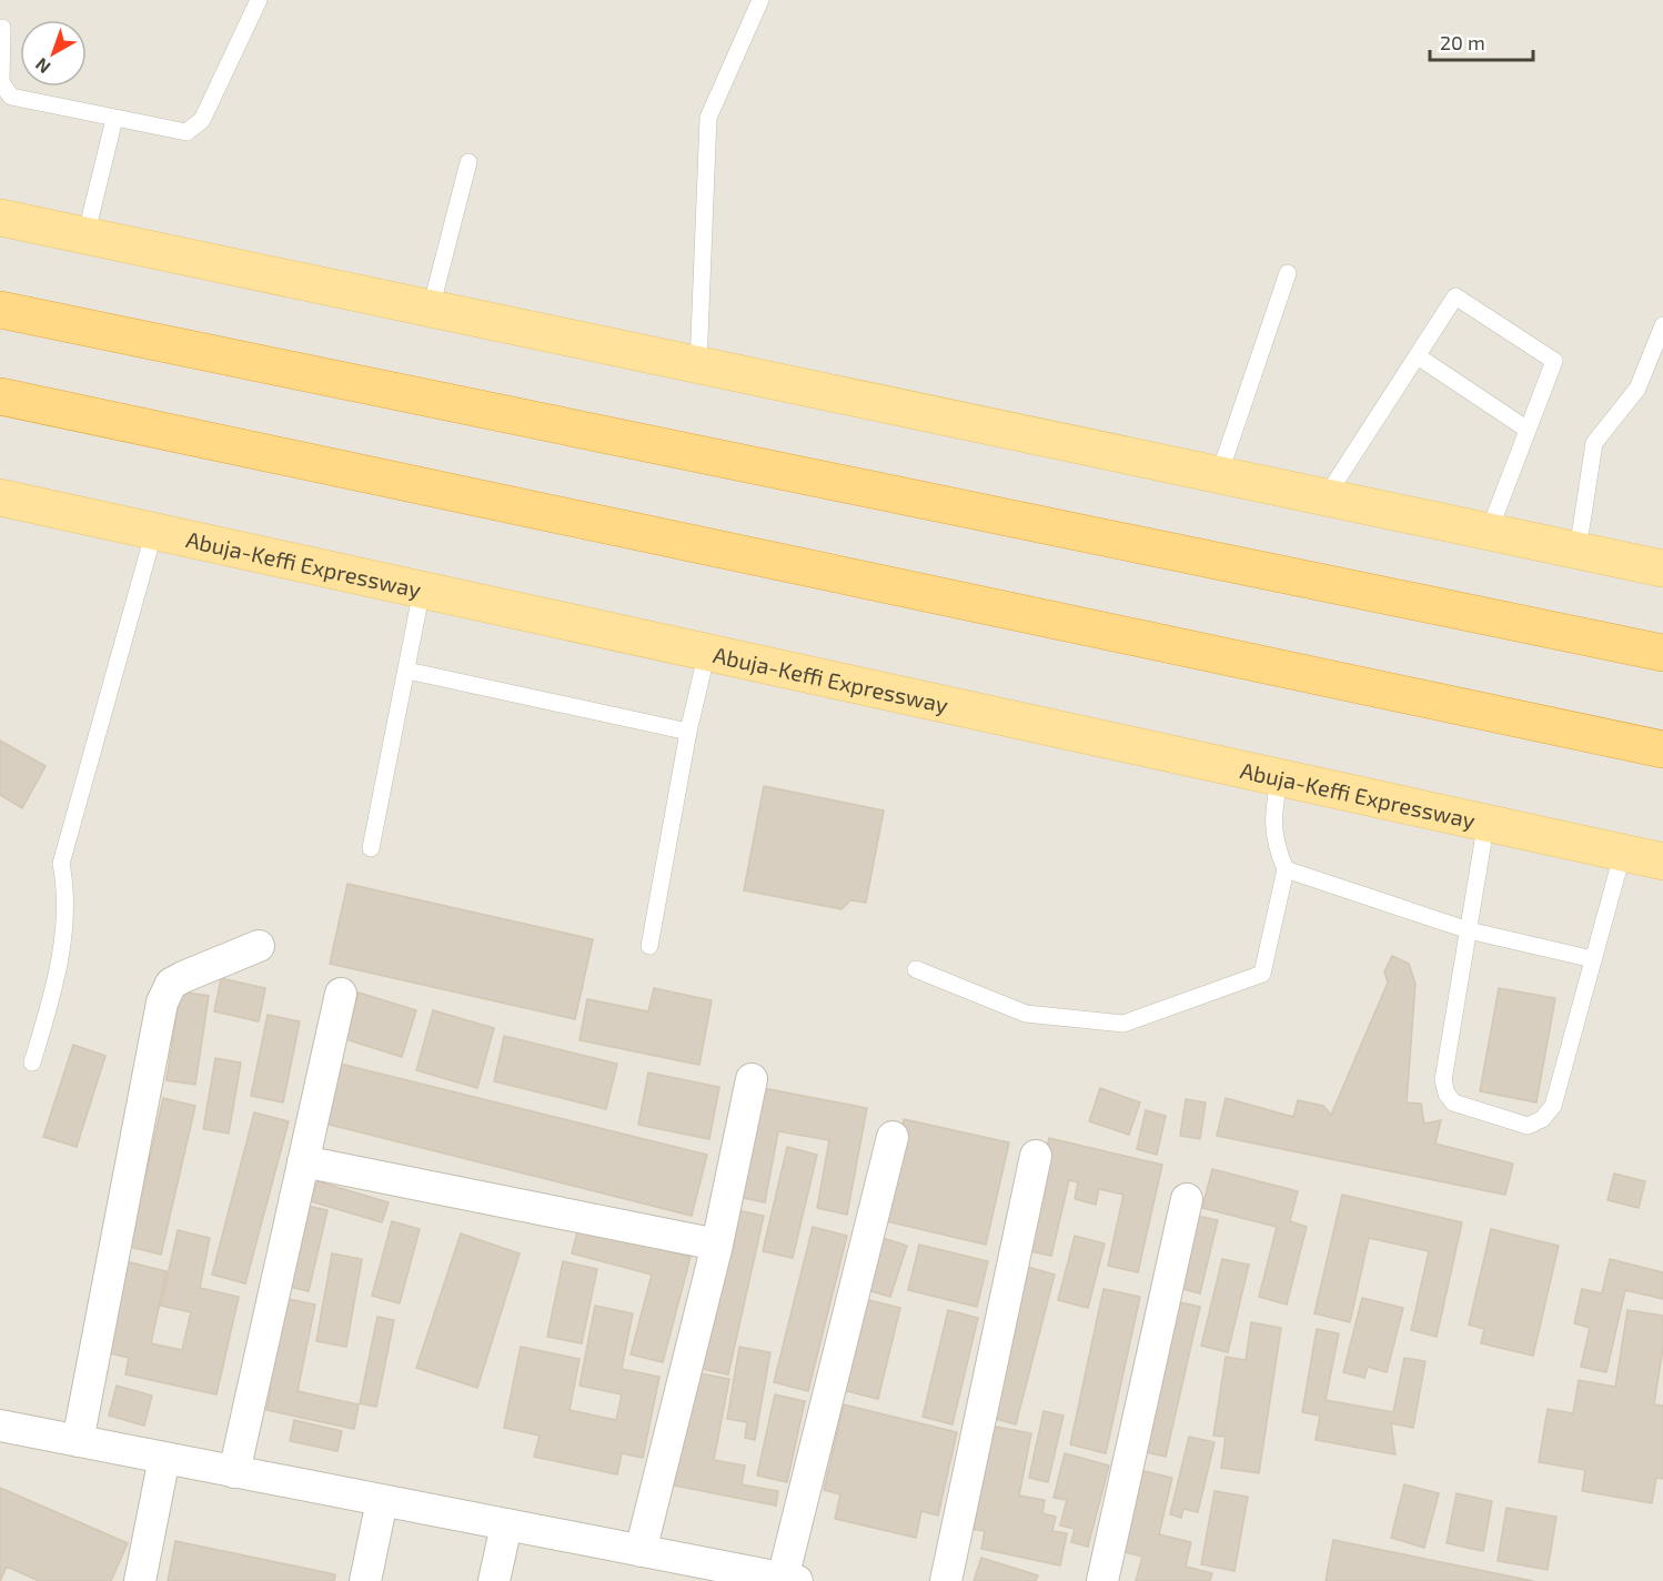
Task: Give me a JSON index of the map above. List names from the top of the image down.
{
  "streets": {
    "main road": ["Abuja-Keffi Expressway"]
  },
  "scale_bar": "20 m",
  "north": "bottom left"
}
